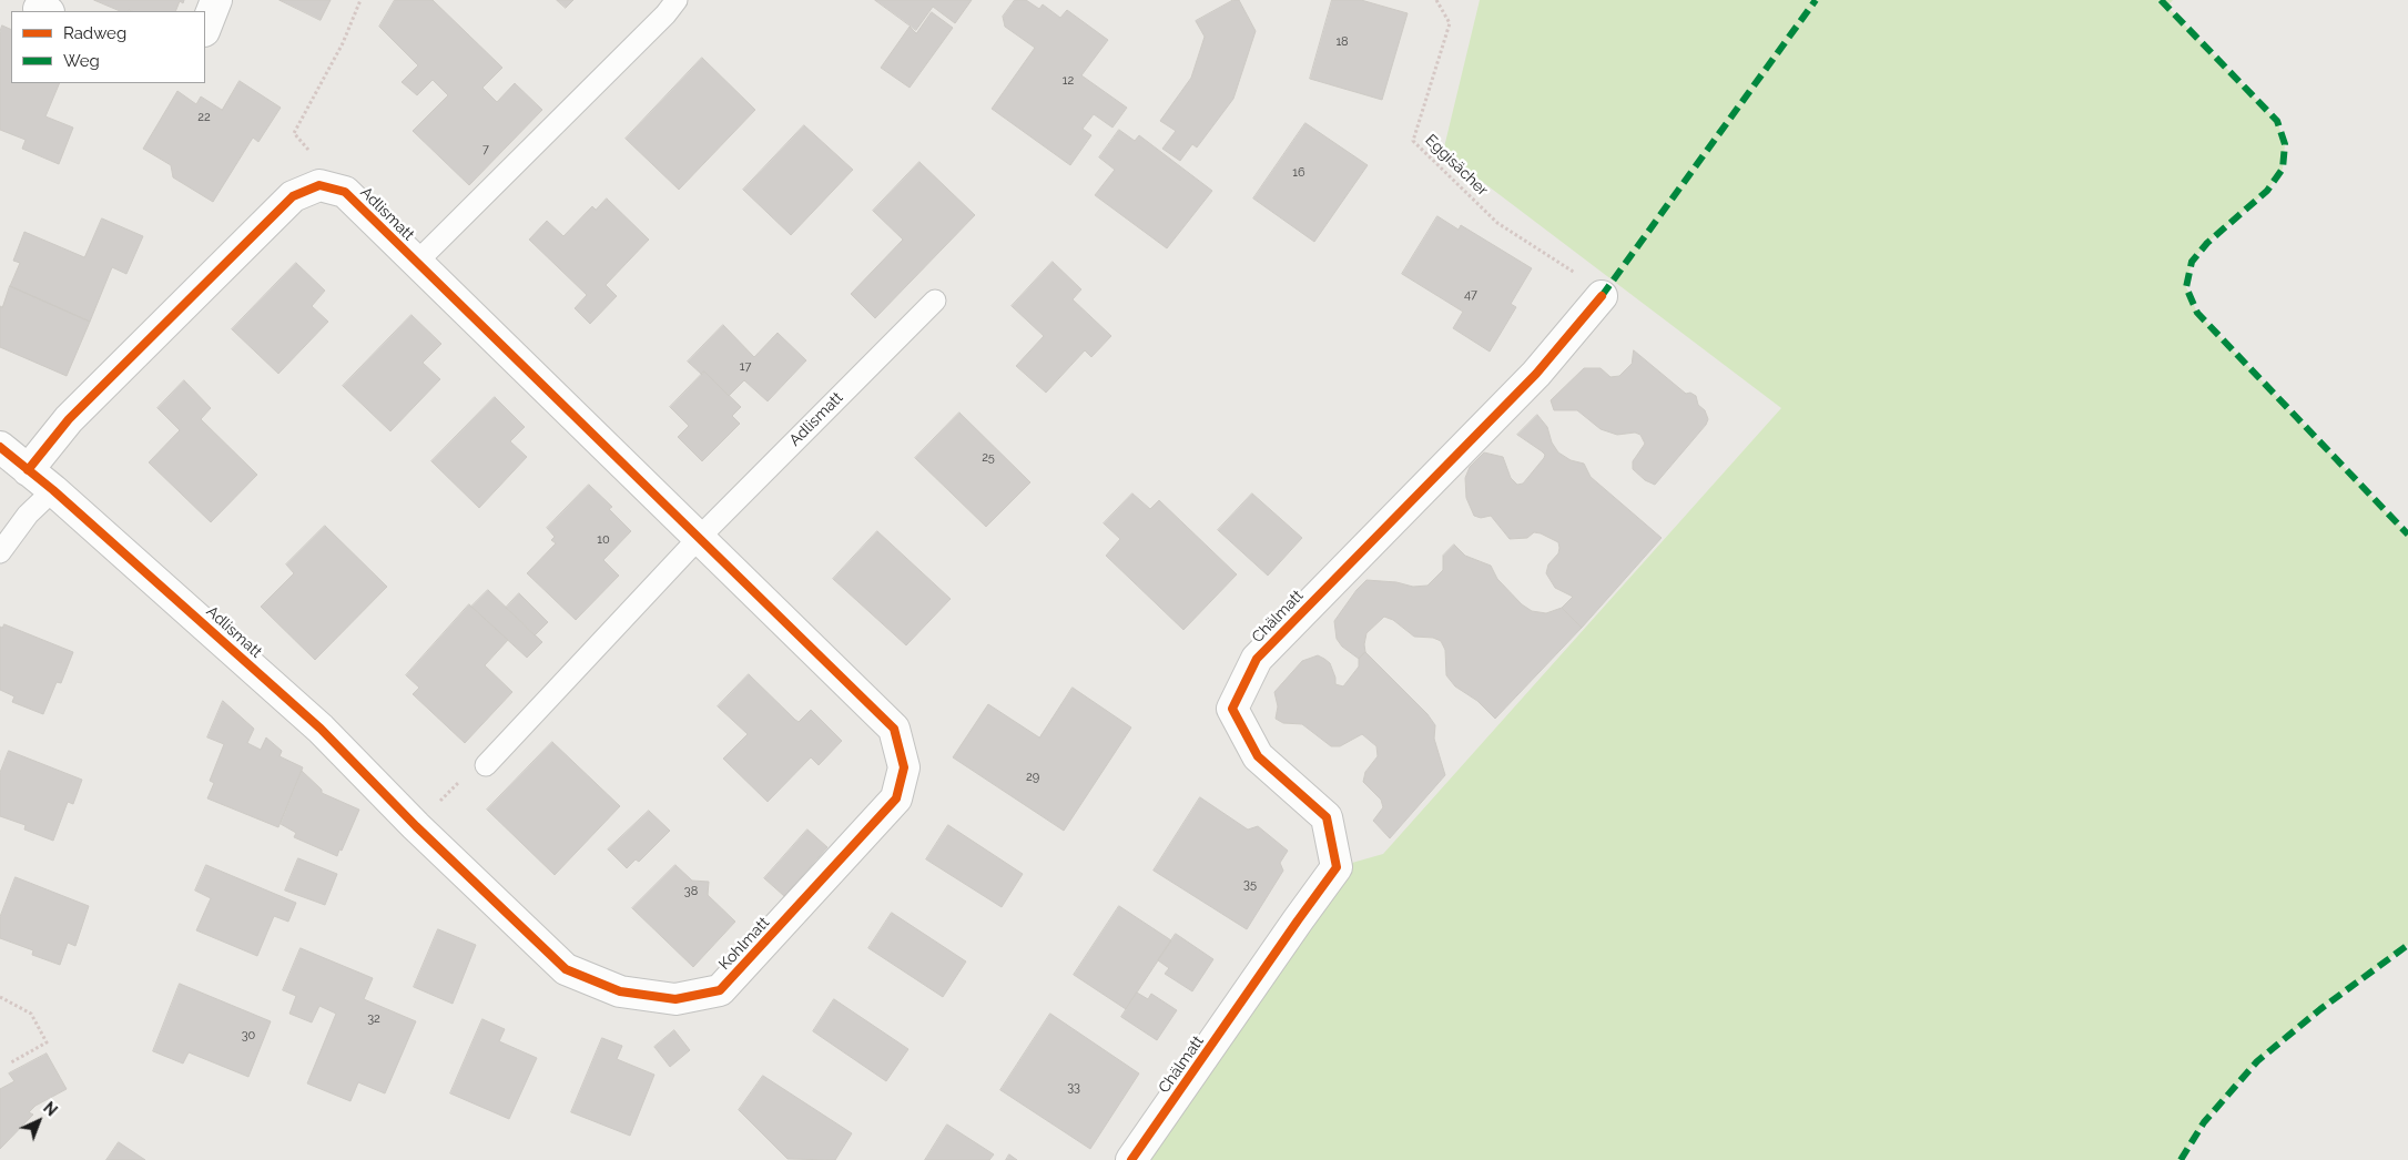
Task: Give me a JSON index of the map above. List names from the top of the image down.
{
  "streets": {
    "street": ["Adlismatt", "Chälmatt", "Kohlmatt"],
    "path": ["Eggisächer"]
  },
  "crossings": [
    ["Eggisächer", "Chälmatt"],
    ["Adlismatt", "Kohlmatt"]
  ],
  "house_numbers": [
    "18",
    "12",
    "22",
    "7",
    "16",
    "47",
    "17",
    "25",
    "10",
    "29",
    "35",
    "38",
    "32",
    "30",
    "33"
  ],
  "legend": ["Radweg", "Weg"],
  "north": "top right"
}
